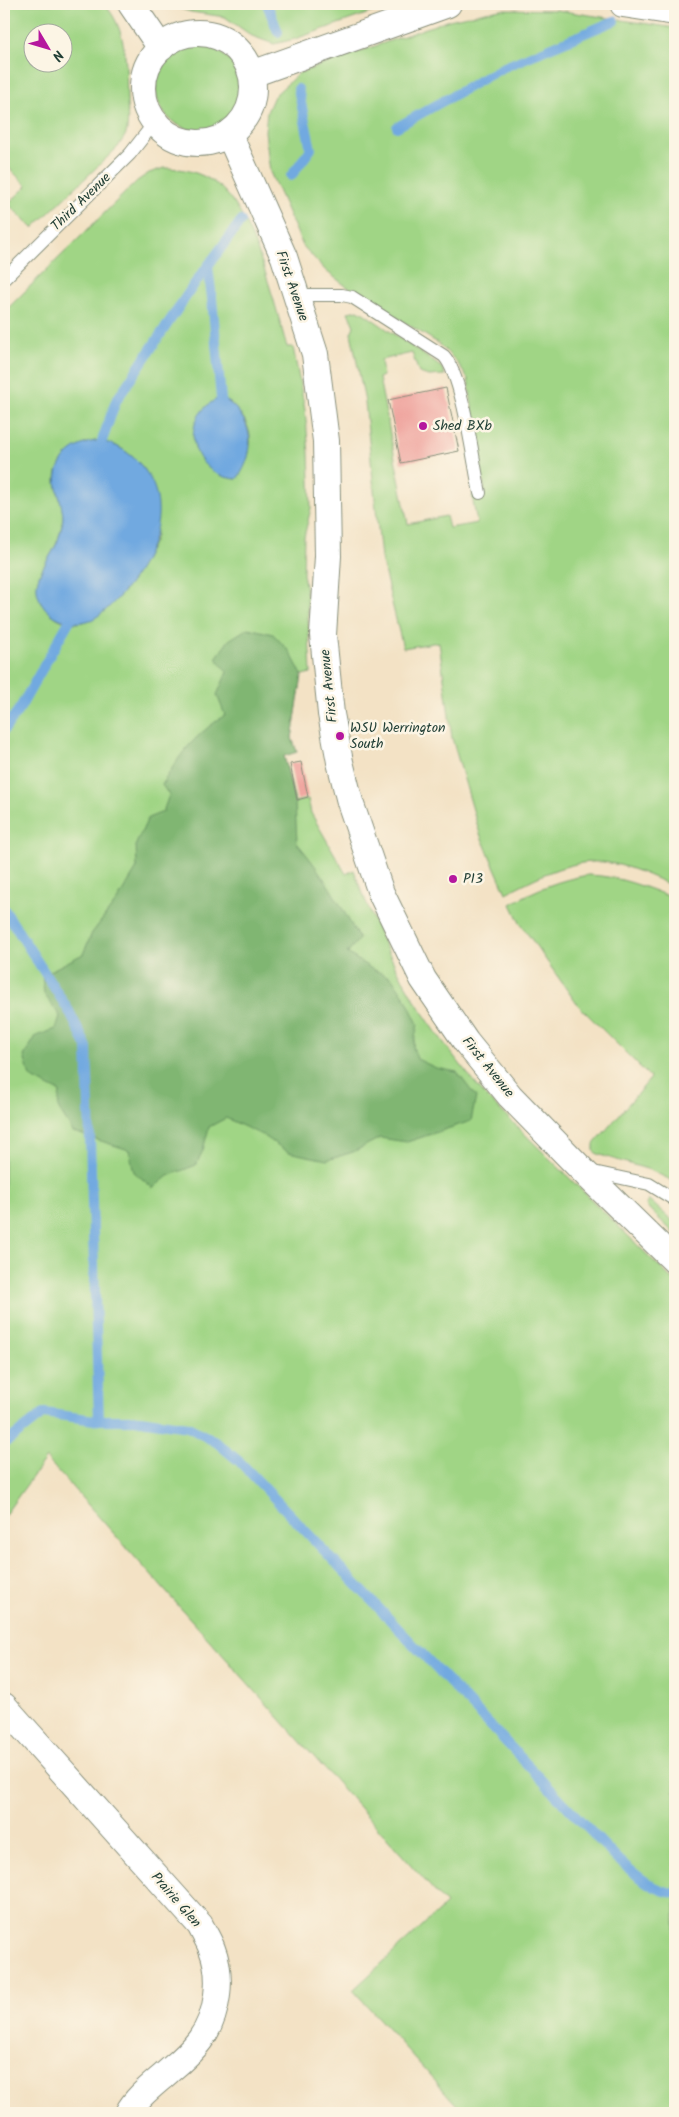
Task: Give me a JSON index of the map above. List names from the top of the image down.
{
  "streets": {
    "street": ["First Avenue", "Prairie Glen"],
    "lane": ["Third Avenue"]
  },
  "crossings": [
    ["Third Avenue", "First Avenue"]
  ],
  "places": ["Shed BXb", "WSU Werrington South", "P13"],
  "north": "bottom right"
}
